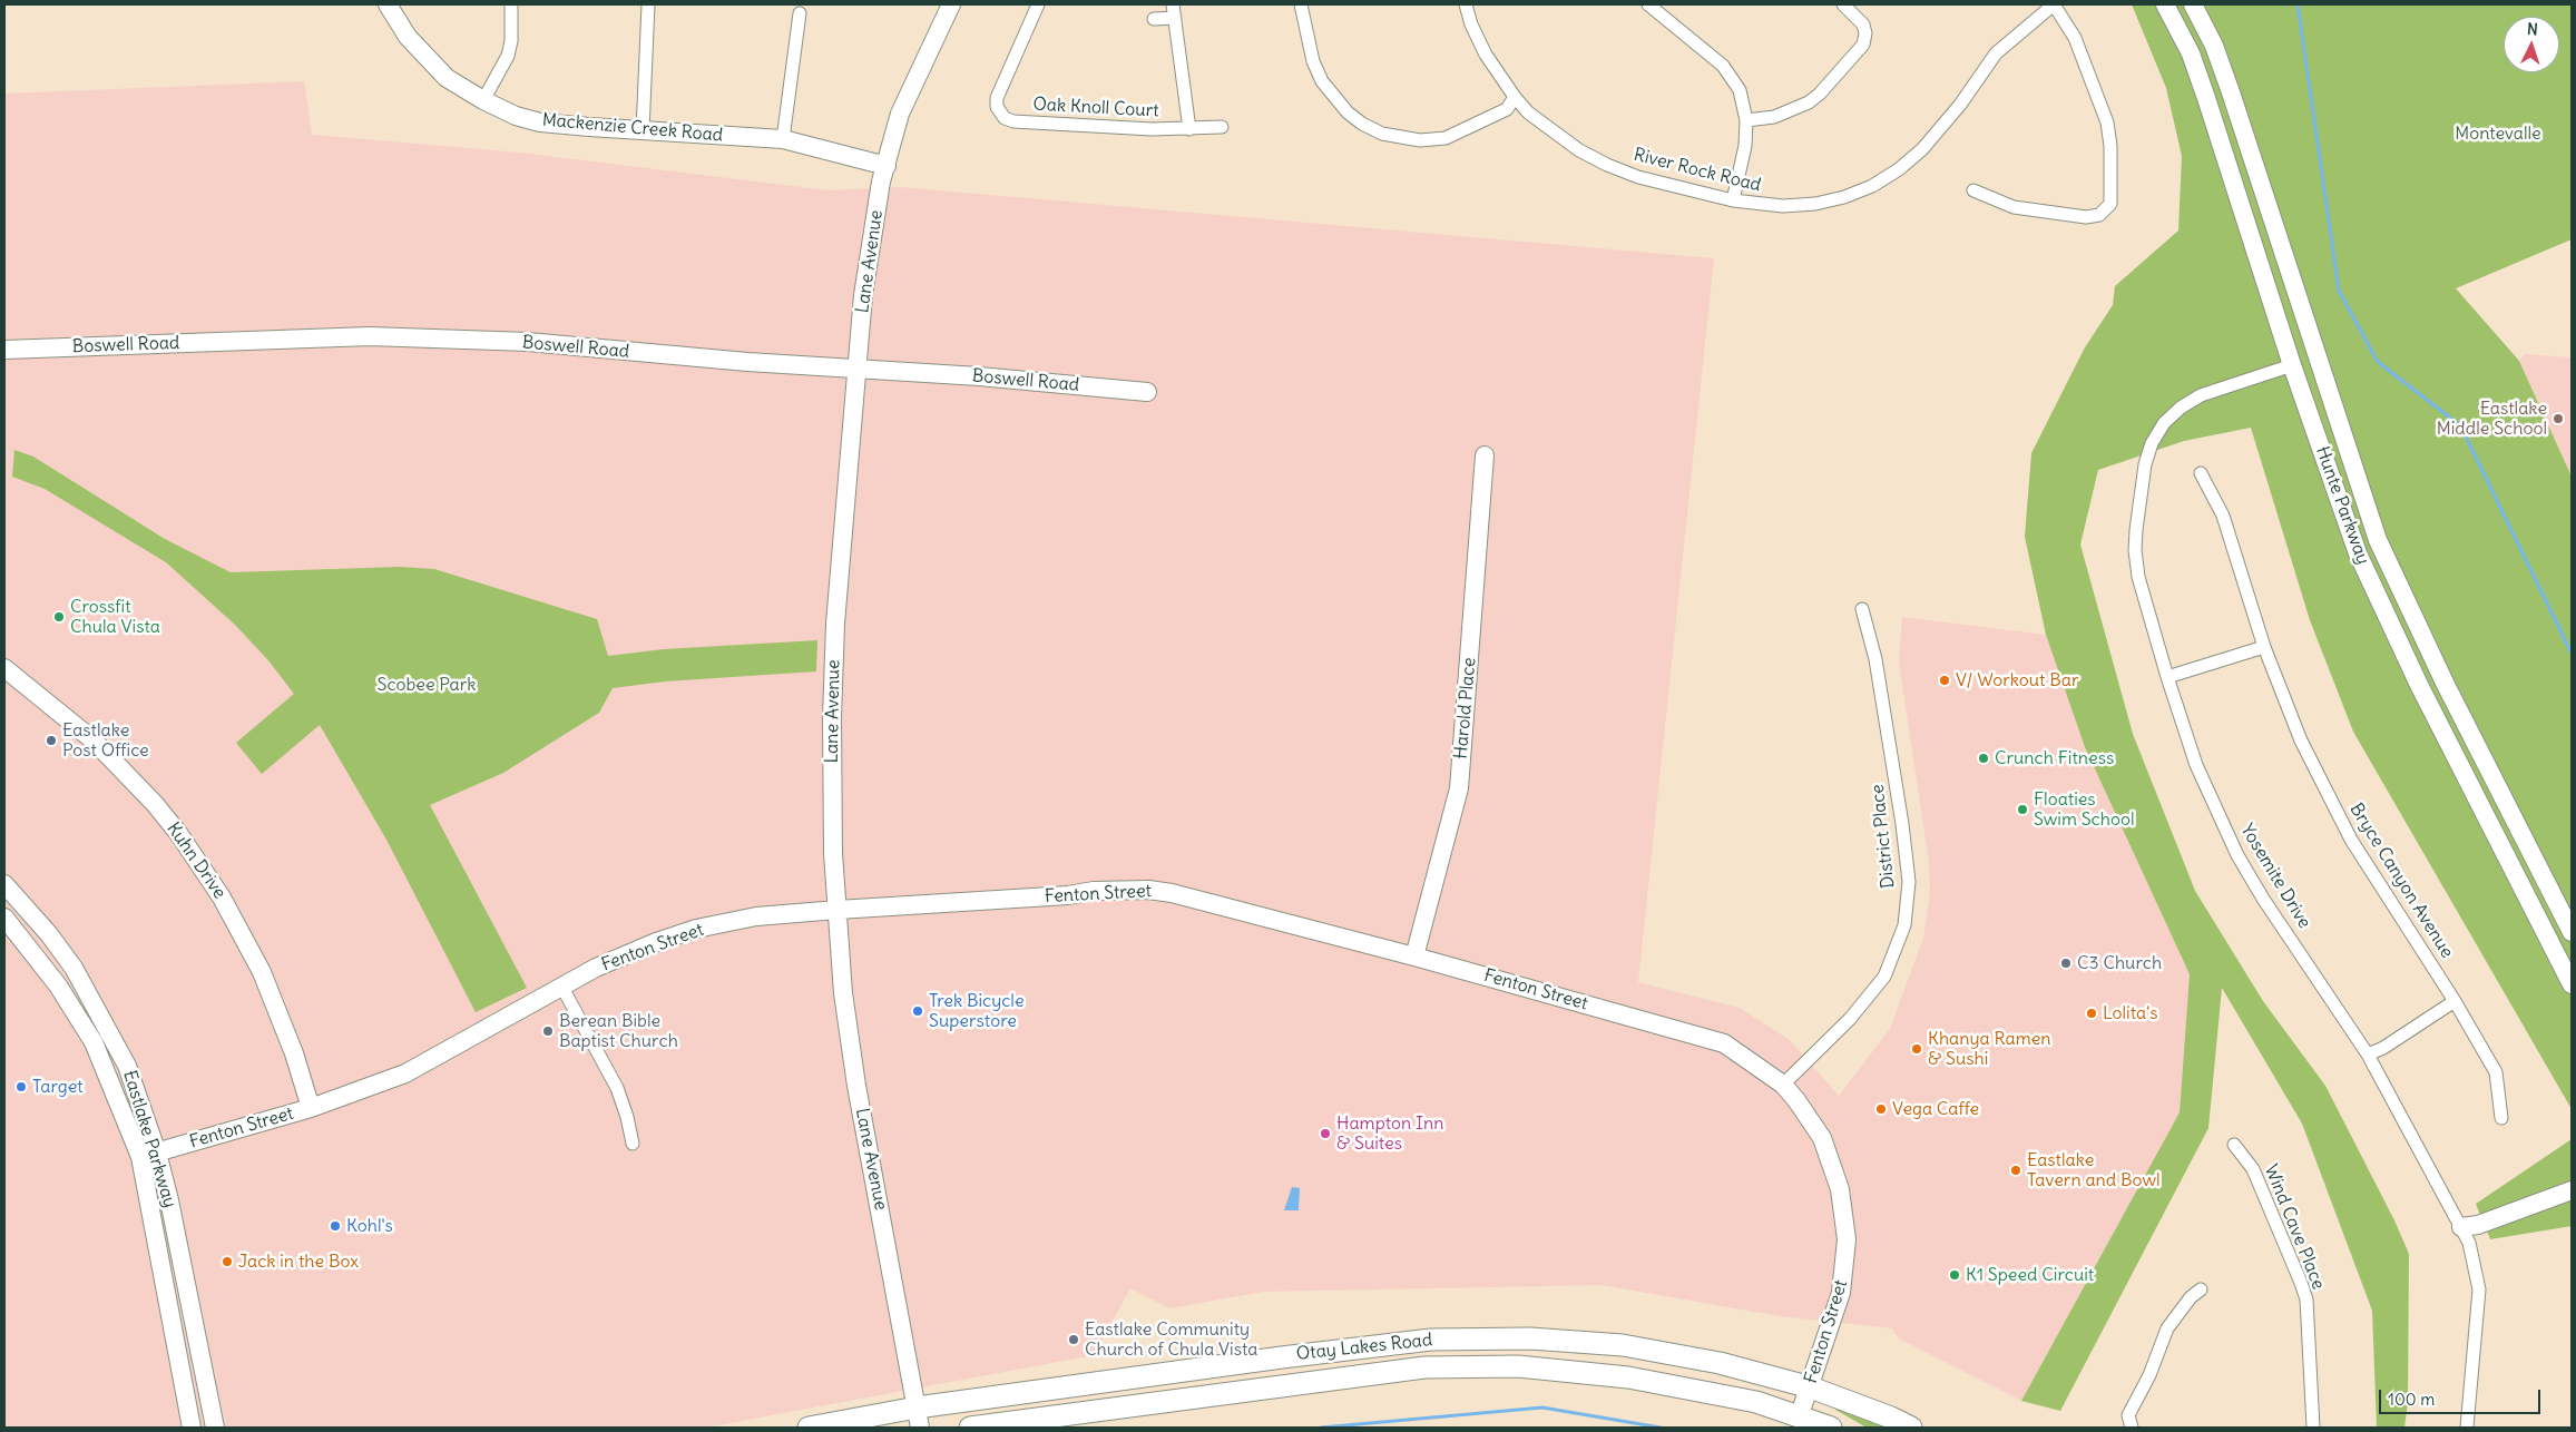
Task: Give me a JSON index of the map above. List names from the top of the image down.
{
  "streets": {
    "main road": ["Otay Lakes Road"],
    "street": [
      "Oak Knoll Court",
      "Mackenzie Creek Road",
      "River Rock Road",
      "Lane Avenue",
      "Boswell Road",
      "Hunte Parkway",
      "Harold Place",
      "District Place",
      "Kuhn Drive",
      "Yosemite Drive",
      "Bryce Canyon Avenue",
      "Fenton Street",
      "Eastlake Parkway",
      "Wind Cave Place"
    ]
  },
  "crossings": [
    ["Mackenzie Creek Road", "Lane Avenue"],
    ["Lane Avenue", "Boswell Road"],
    ["Lane Avenue", "Fenton Street"],
    ["Lane Avenue", "Otay Lakes Road"],
    ["Hunte Parkway", "Yosemite Drive"],
    ["Harold Place", "Fenton Street"],
    ["District Place", "Fenton Street"],
    ["Kuhn Drive", "Fenton Street"],
    ["Fenton Street", "Eastlake Parkway"],
    ["Fenton Street", "Otay Lakes Road"]
  ],
  "parks": ["Montevalle", "Scobee Park"],
  "places": [
    "Eastlake Middle School",
    "Crossfit Chula Vista",
    "V/ Workout Bar",
    "Eastlake Post Office",
    "Crunch Fitness",
    "Floaties Swim School",
    "C3 Church",
    "Trek Bicycle Superstore",
    "Lolita's",
    "Berean Bible Baptist Church",
    "Khanya Ramen & Sushi",
    "Target",
    "Vega Caffe",
    "Hampton Inn & Suites",
    "Eastlake Tavern and Bowl",
    "Kohl's",
    "Jack in the Box",
    "K1 Speed Circuit",
    "Eastlake Community Church of Chula Vista"
  ],
  "scale_bar": "100 m",
  "north": "top"
}
